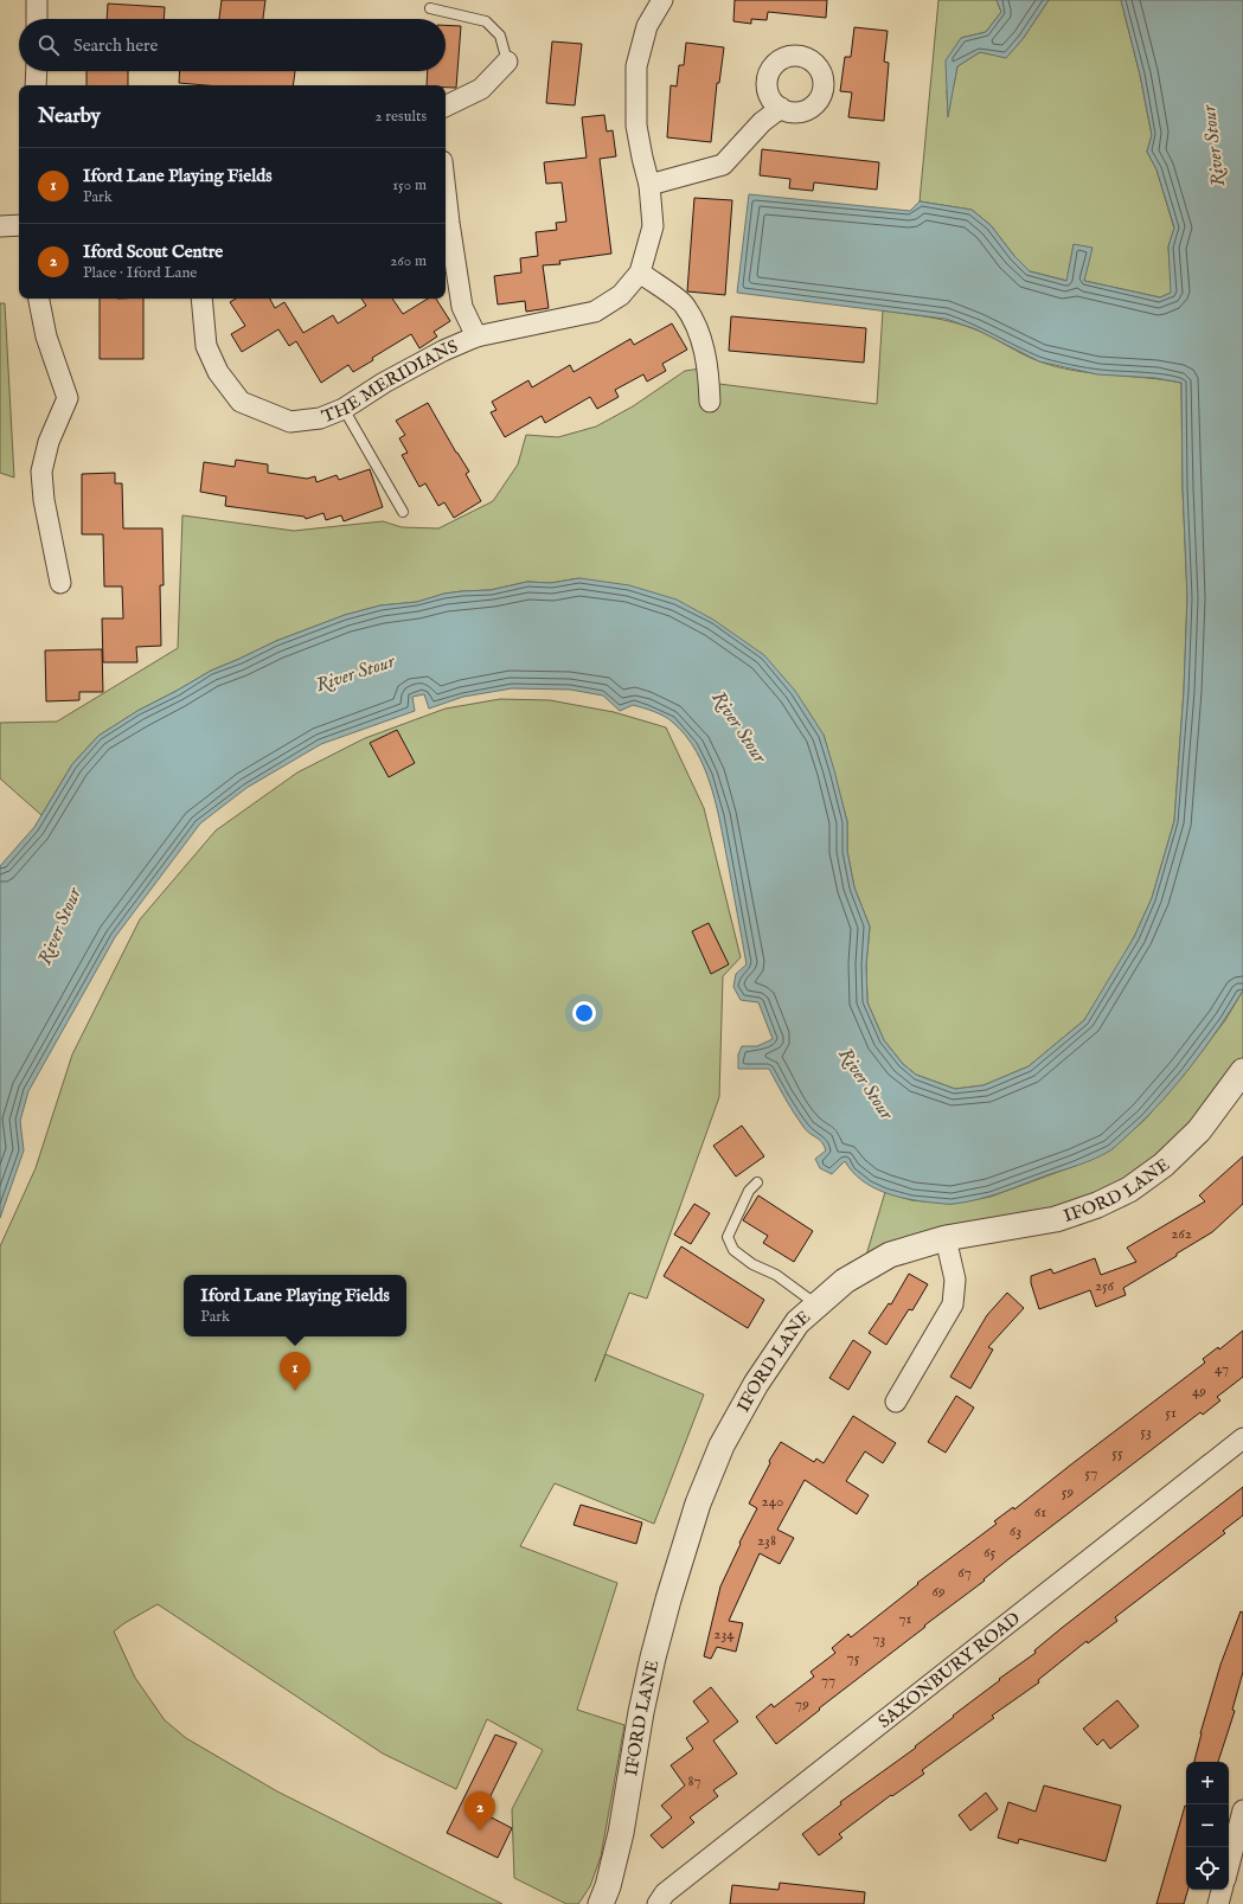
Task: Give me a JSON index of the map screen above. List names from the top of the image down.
{
  "streets": {
    "street": ["THE MERIDIANS", "IFORD LANE", "SAXONBURY ROAD"]
  },
  "water": ["River Stour"],
  "house_numbers": [
    "262",
    "256",
    "47",
    "49",
    "51",
    "53",
    "55",
    "57",
    "59",
    "240",
    "61",
    "63",
    "238",
    "65",
    "67",
    "69",
    "71",
    "234",
    "73",
    "75",
    "77",
    "79",
    "87"
  ],
  "page": {
    "search": "Search here",
    "heading": ["Nearby", "2 results"],
    "list": [
      {
        "mark": "1",
        "name": "Iford Lane Playing Fields",
        "note": "Park",
        "value": "150 m"
      },
      {
        "mark": "2",
        "name": "Iford Scout Centre",
        "note": "Place · Iford Lane",
        "value": "260 m"
      }
    ],
    "popup": ["Iford Lane Playing Fields", "Park"],
    "pins": ["1", "2"],
    "map_buttons": ["+", "−"]
  }
}
